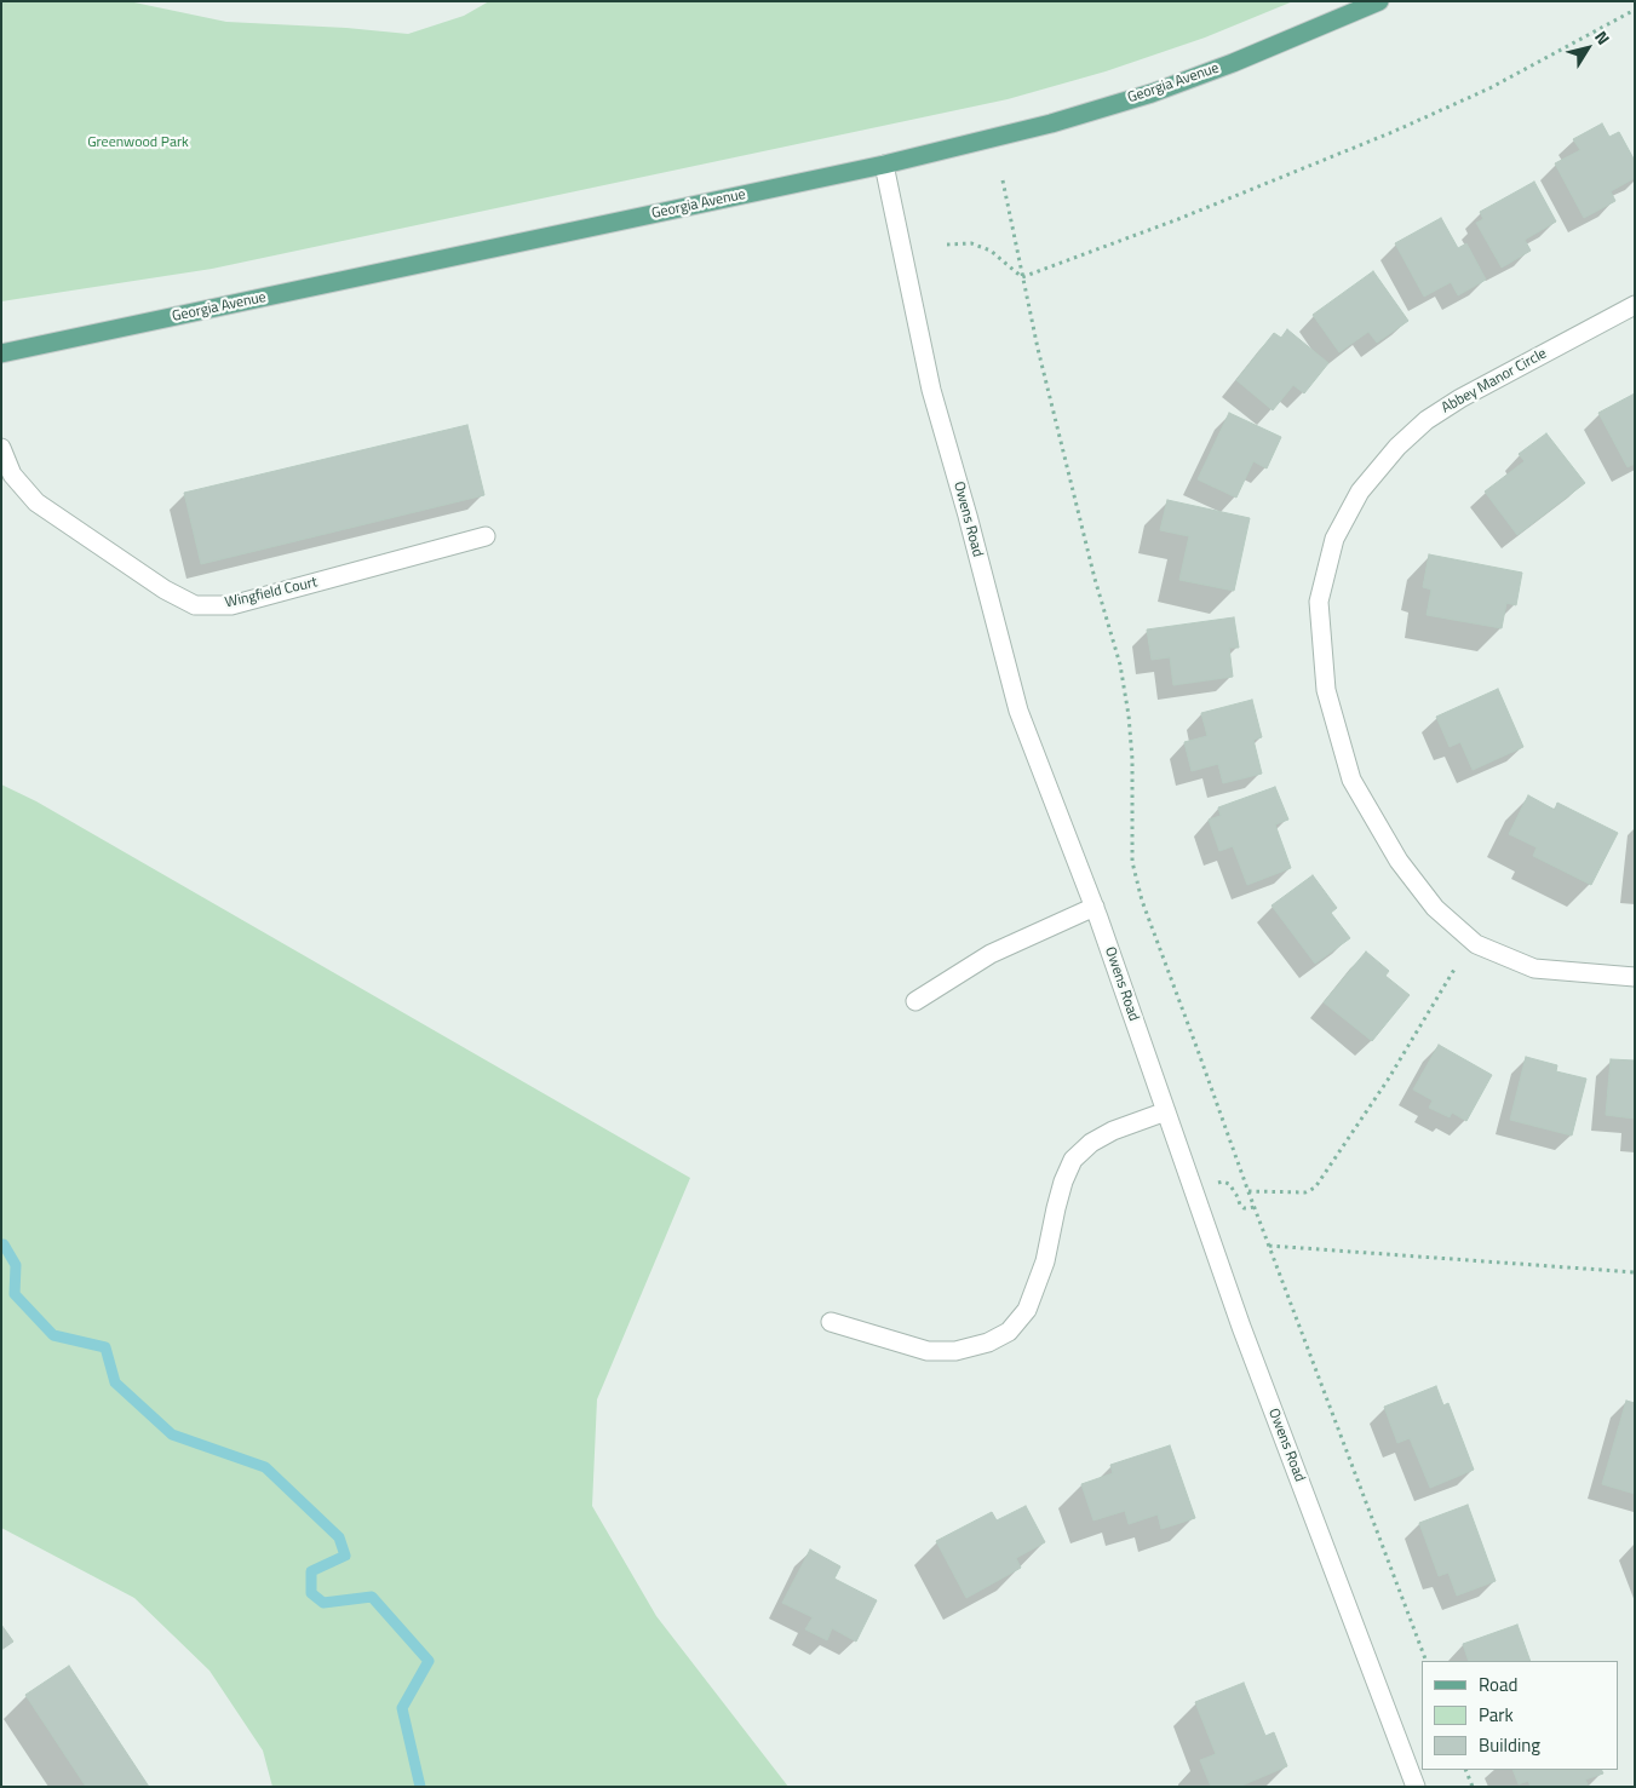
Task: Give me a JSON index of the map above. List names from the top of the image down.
{
  "streets": {
    "main road": ["Georgia Avenue"],
    "street": ["Abbey Manor Circle", "Owens Road", "Wingfield Court"]
  },
  "crossings": [
    ["Georgia Avenue", "Owens Road"]
  ],
  "parks": ["Greenwood Park"],
  "legend": ["Road", "Park", "Building"],
  "north": "top right"
}
